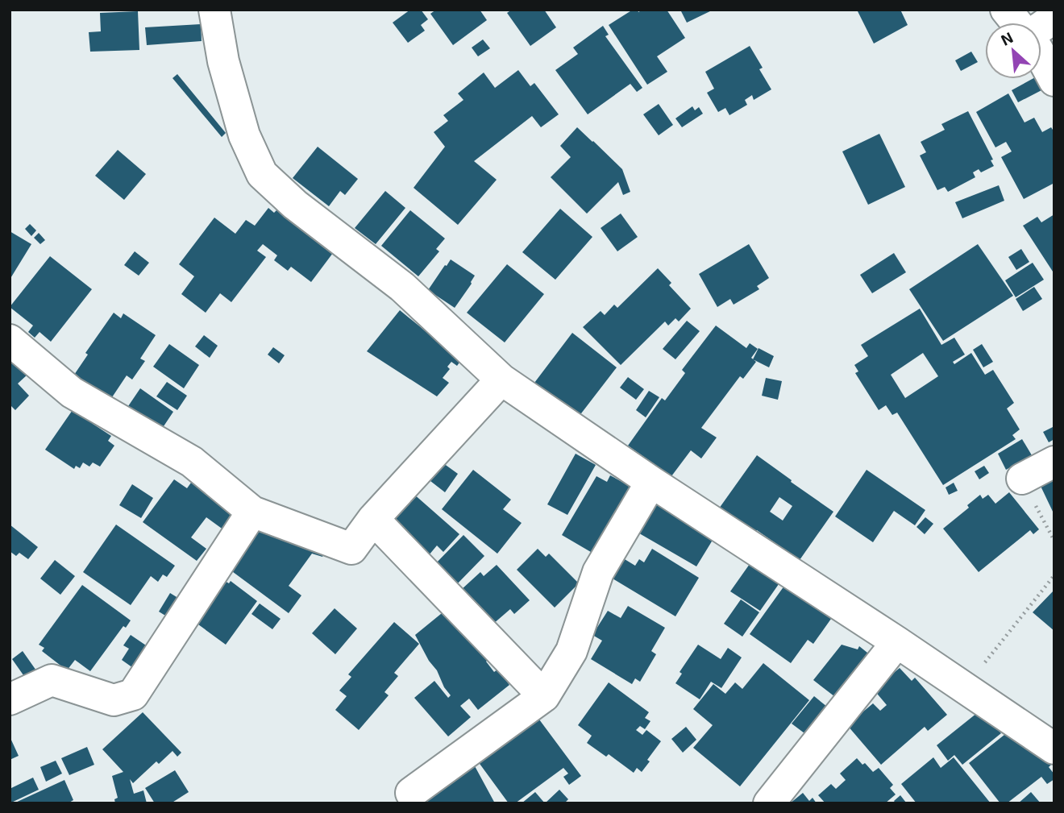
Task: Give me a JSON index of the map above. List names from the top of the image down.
{
  "north": "top left"
}
